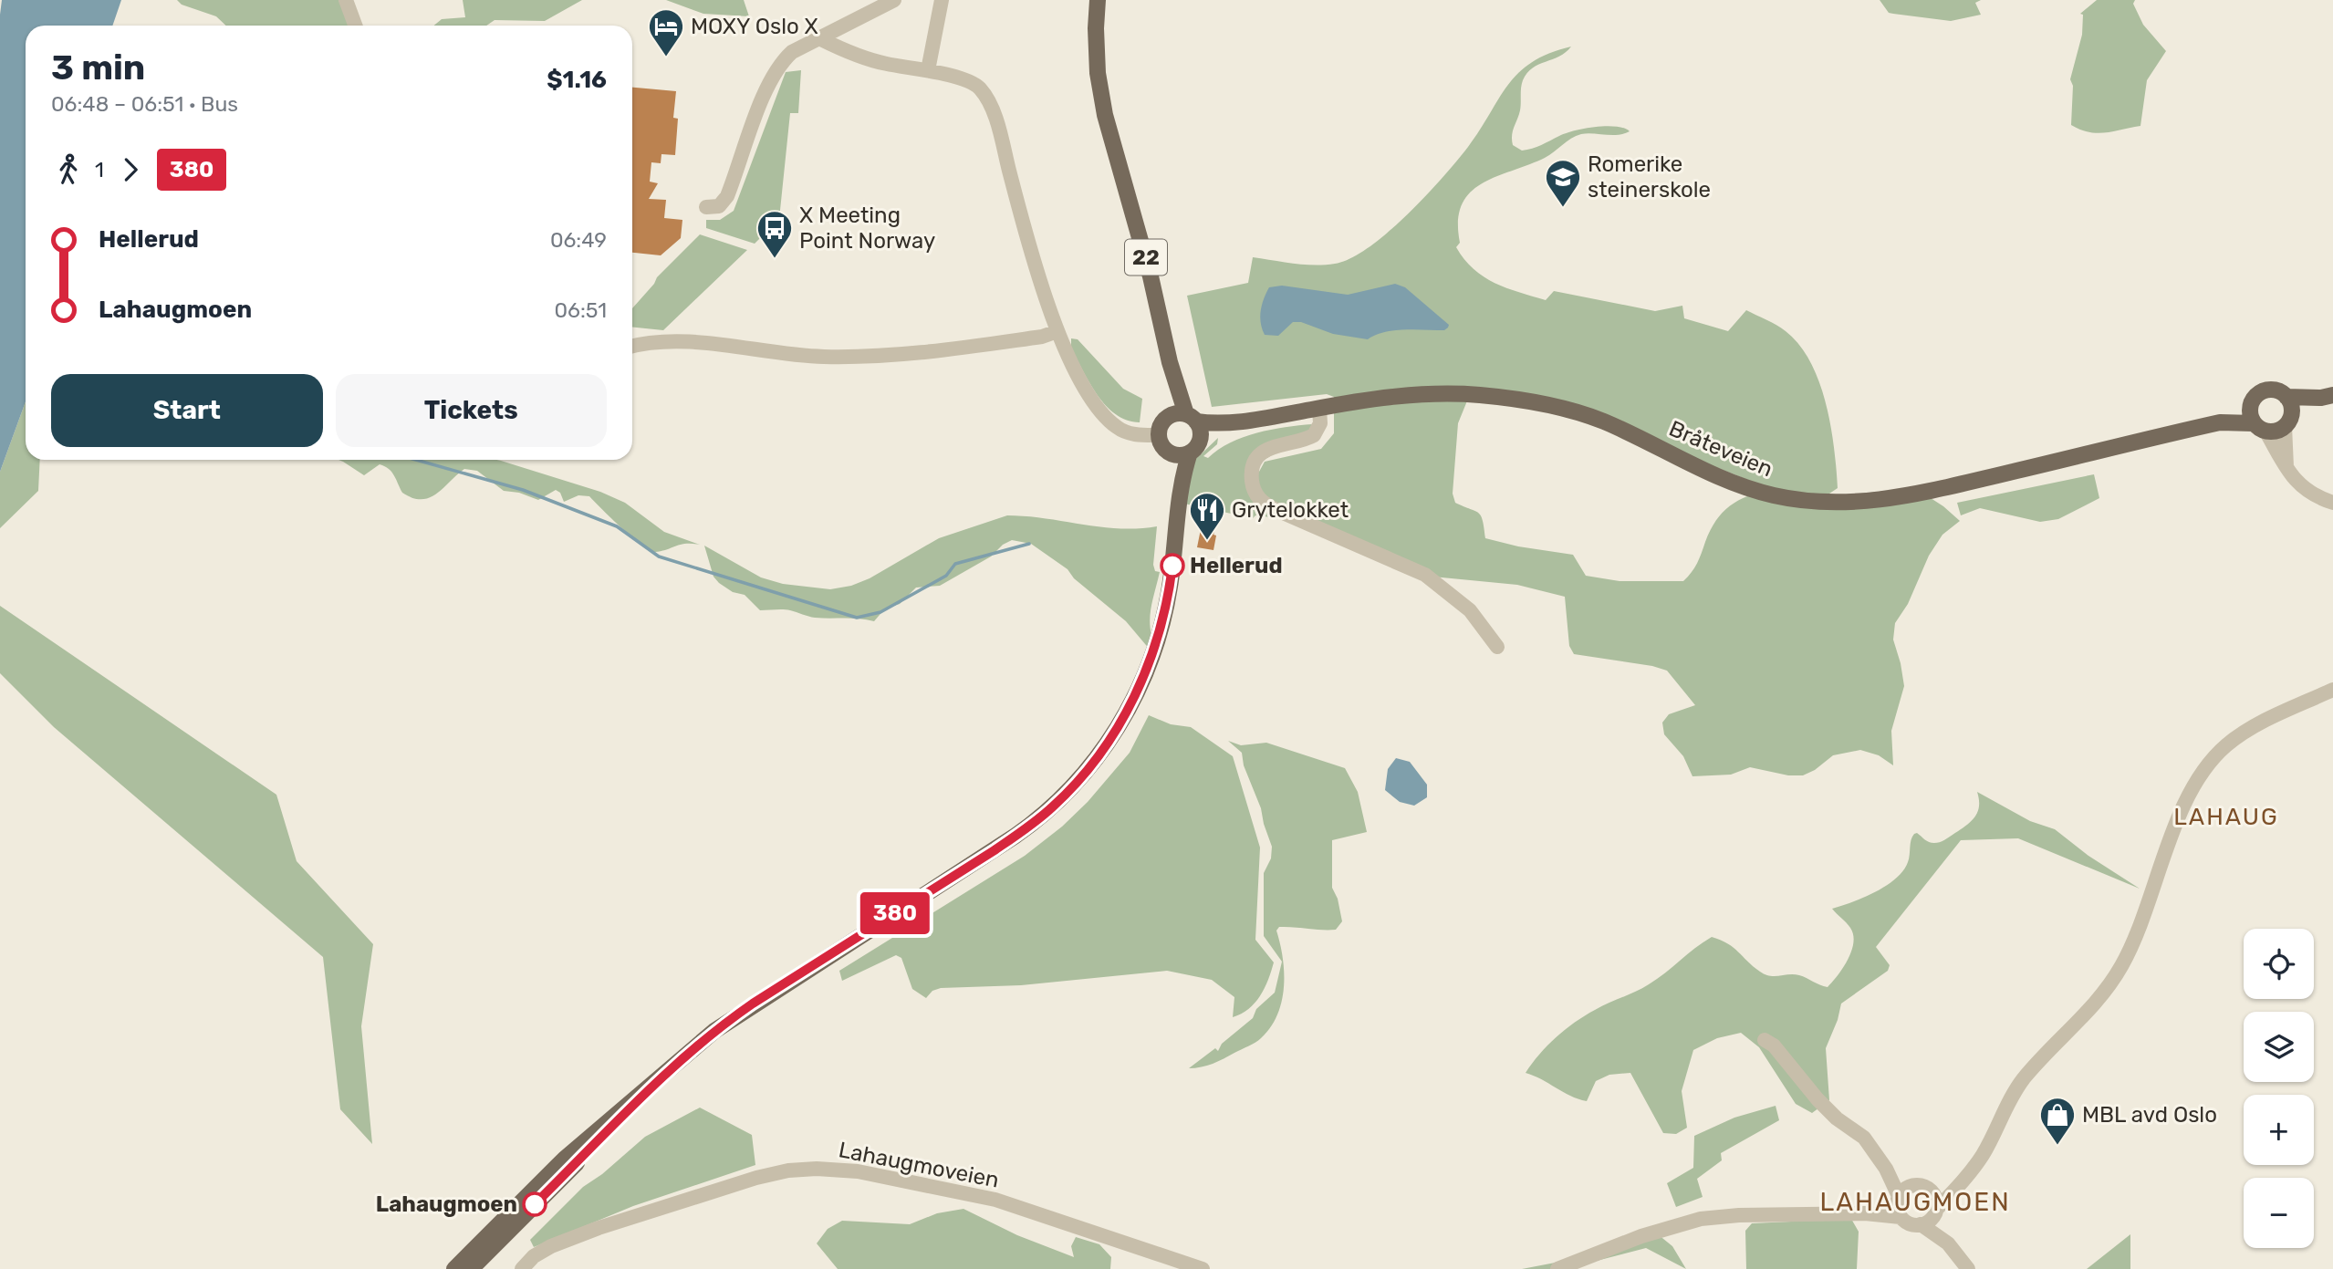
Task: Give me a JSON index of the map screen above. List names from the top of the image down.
{
  "streets": {
    "main road": ["22", "Bråteveien"],
    "street": ["Lahaugmoveien"]
  },
  "crossings": [
    ["22", "Bråteveien"]
  ],
  "districts": ["LAHAUG", "LAHAUGMOEN"],
  "places": {
    "hotel": ["MOXY Oslo X"],
    "school or university": ["Romerike steinerskole"],
    "bus stop": ["X Meeting Point Norway"],
    "restaurant": ["Grytelokket"],
    "other": ["Hellerud", "Lahaugmoen"],
    "shop": ["MBL avd Oslo"]
  },
  "lines": ["bus line 380"],
  "page": {
    "on_map": "380",
    "heading": ["3 min", "06:48 – 06:51 · Bus", "$1.16"],
    "legs": ["1", "380"],
    "list": [
      {
        "name": "Hellerud",
        "value": "06:49"
      },
      {
        "name": "Lahaugmoen",
        "value": "06:51"
      }
    ],
    "buttons": ["Start", "Tickets"],
    "map_buttons": ["+", "−"]
  }
}
